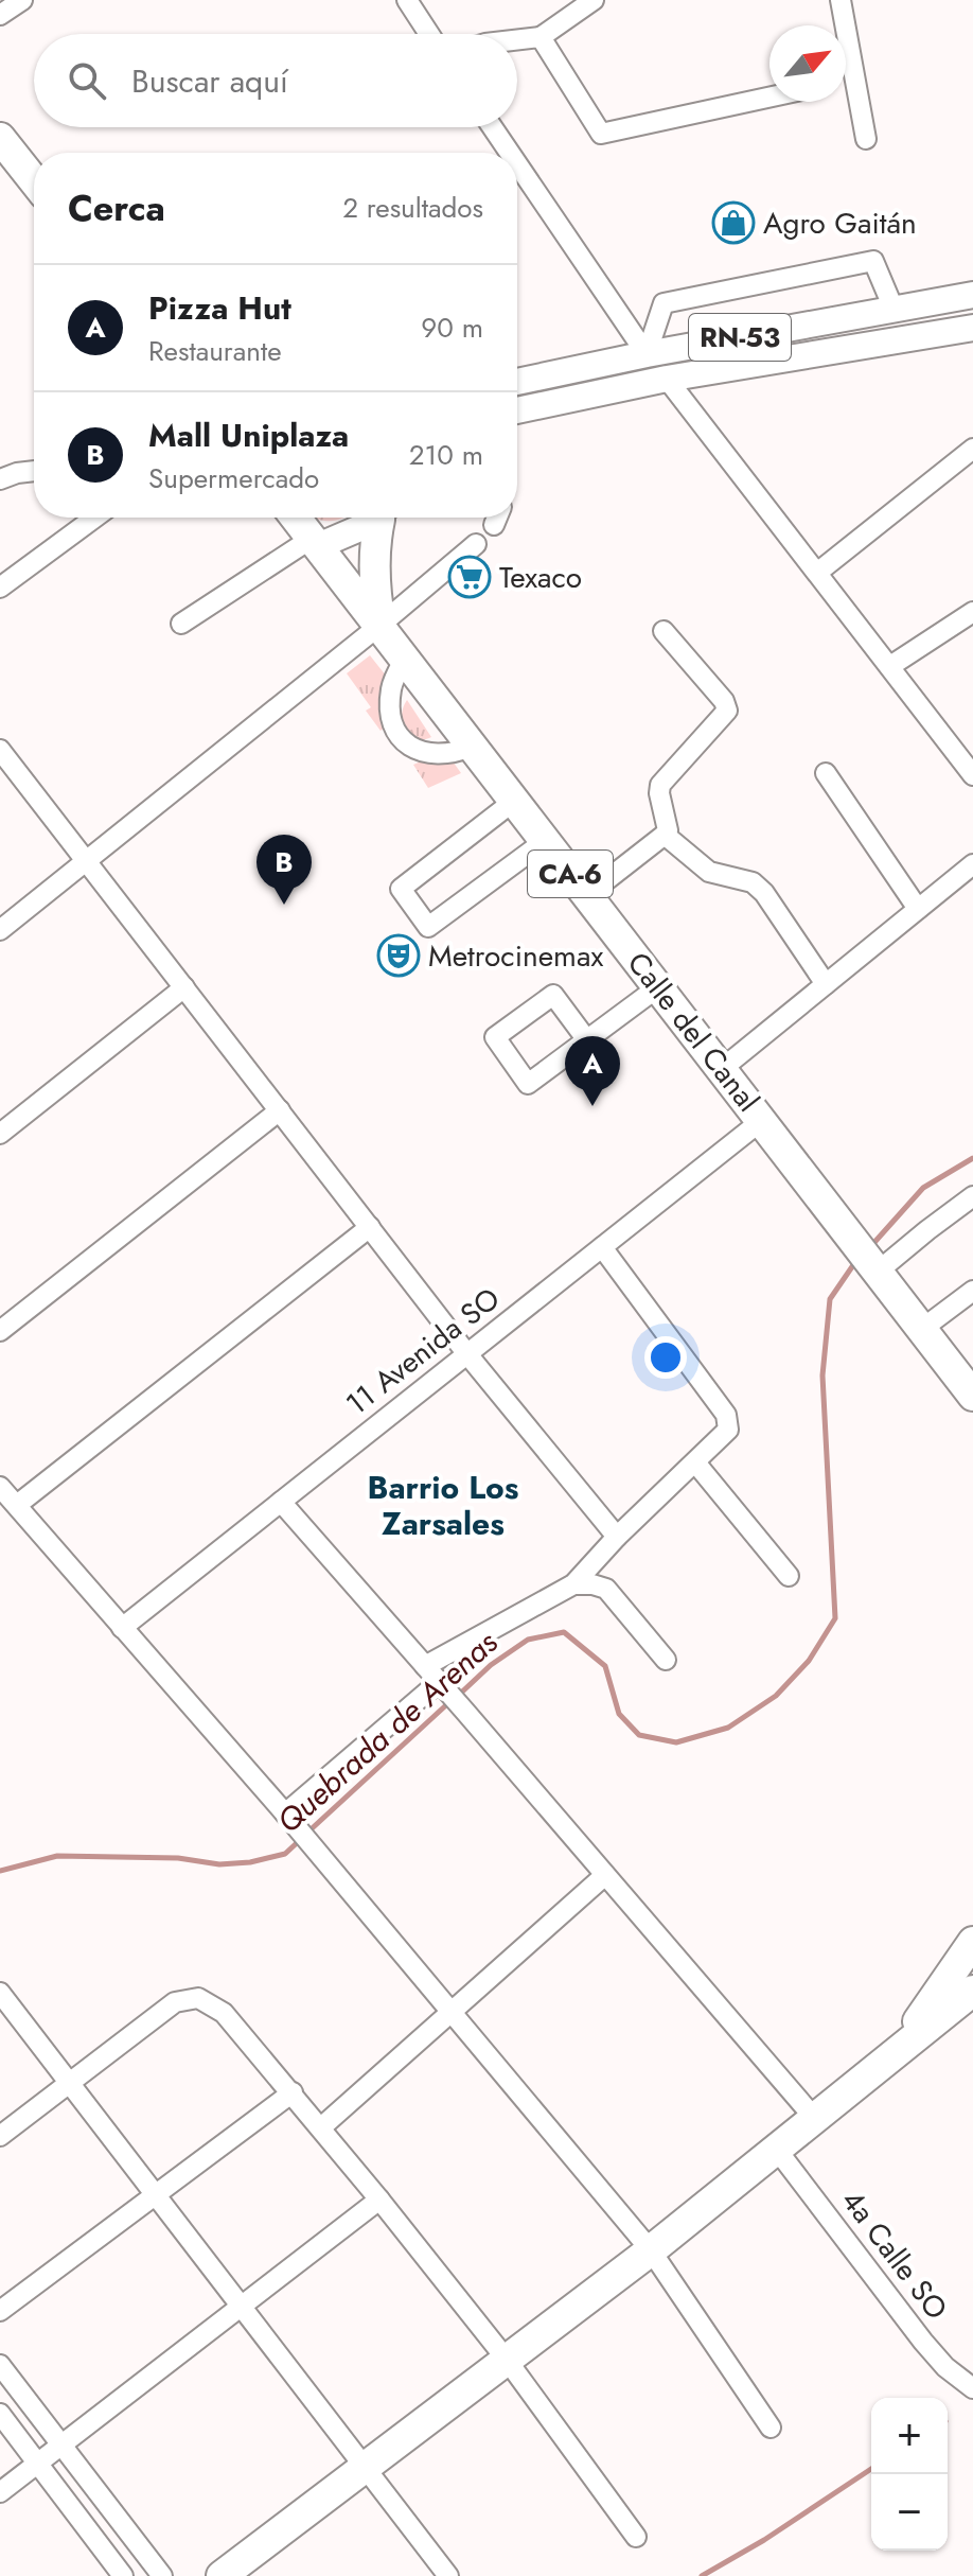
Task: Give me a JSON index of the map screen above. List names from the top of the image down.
{
  "streets": {
    "highway": ["CA-6", "Calle del Canal"],
    "main road": ["RN-53"],
    "street": ["11 Avenida SO", "4a Calle SO"]
  },
  "crossings": [
    ["Calle del Canal", "11 Avenida SO"]
  ],
  "districts": ["Barrio Los Zarsales"],
  "water": ["Quebrada de Arenas"],
  "places": {
    "shop": ["Agro Gaitán"],
    "supermarket": ["Texaco"],
    "theatre": ["Metrocinemax"]
  },
  "north": "top right",
  "page": {
    "search": "Buscar aquí",
    "heading": ["Cerca", "2 resultados"],
    "list": [
      {
        "mark": "A",
        "name": "Pizza Hut",
        "note": "Restaurante",
        "value": "90 m"
      },
      {
        "mark": "B",
        "name": "Mall Uniplaza",
        "note": "Supermercado",
        "value": "210 m"
      }
    ],
    "pins": ["B", "A"],
    "map_buttons": ["+", "−"]
  }
}
